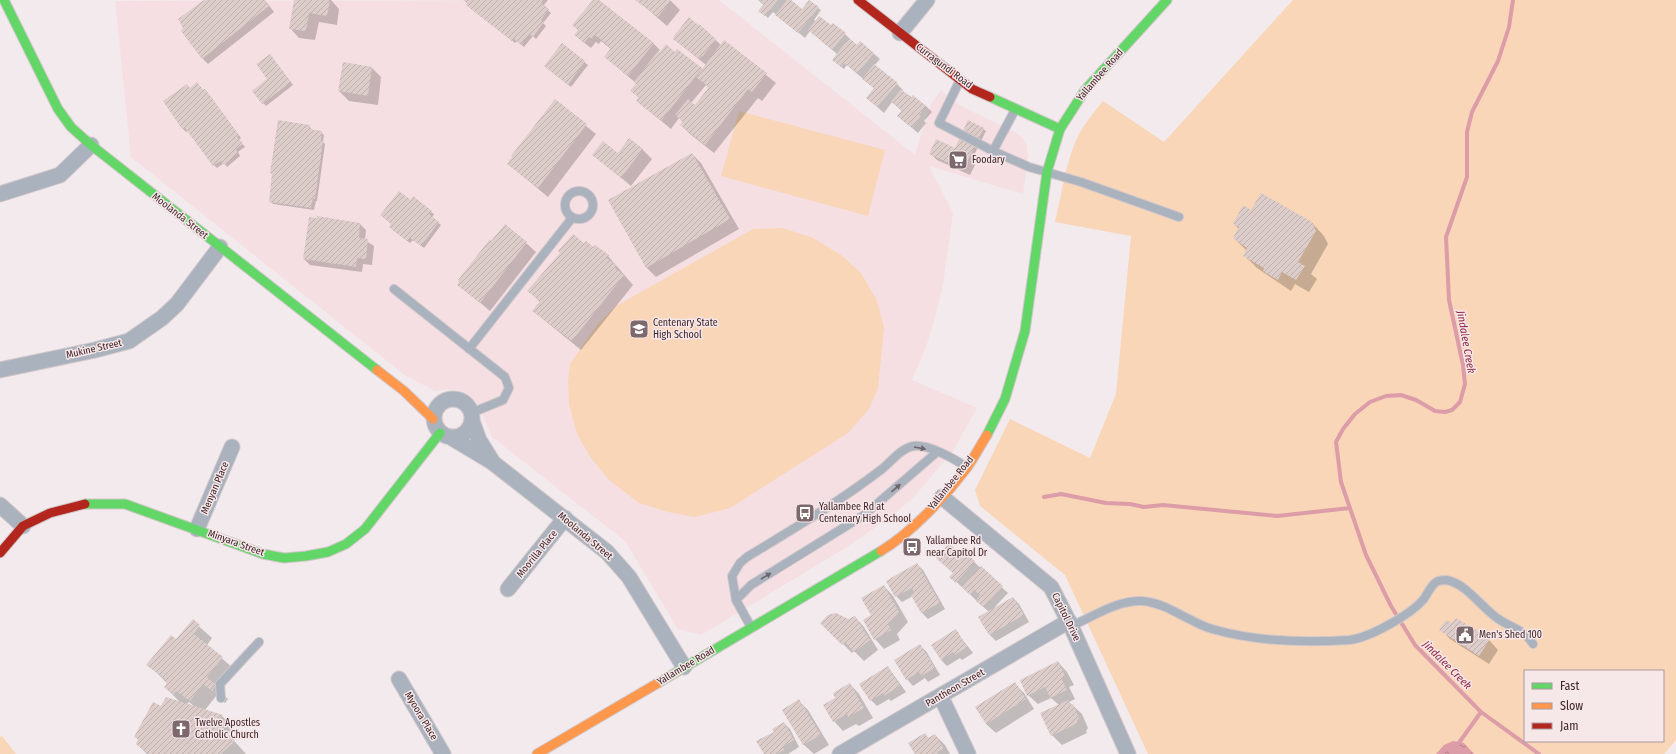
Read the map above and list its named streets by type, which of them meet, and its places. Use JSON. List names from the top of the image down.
{
  "streets": {
    "street": [
      "Curragundi Road",
      "Yallambee Road",
      "Moolanda Street",
      "Mukine Street",
      "Menyan Place",
      "Minyara Street",
      "Moorilla Place",
      "Capitol Drive",
      "Pantheon Street",
      "Myoora Place"
    ]
  },
  "crossings": [
    ["Curragundi Road", "Yallambee Road"],
    ["Yallambee Road", "Moolanda Street"],
    ["Yallambee Road", "Capitol Drive"],
    ["Moolanda Street", "Mukine Street"],
    ["Moolanda Street", "Minyara Street"],
    ["Moolanda Street", "Moorilla Place"],
    ["Menyan Place", "Minyara Street"],
    ["Capitol Drive", "Pantheon Street"]
  ],
  "water": ["Jindalee Creek"],
  "places": {
    "supermarket": ["Foodary"],
    "school or university": ["Centenary State High School"],
    "bus stop": ["Yallambee Rd at Centenary High School", "Yallambee Rd near Capitol Dr"],
    "public building": ["Men's Shed 100"],
    "church": ["Twelve Apostles Catholic Church"]
  },
  "legend": ["Fast", "Slow", "Jam"]
}
